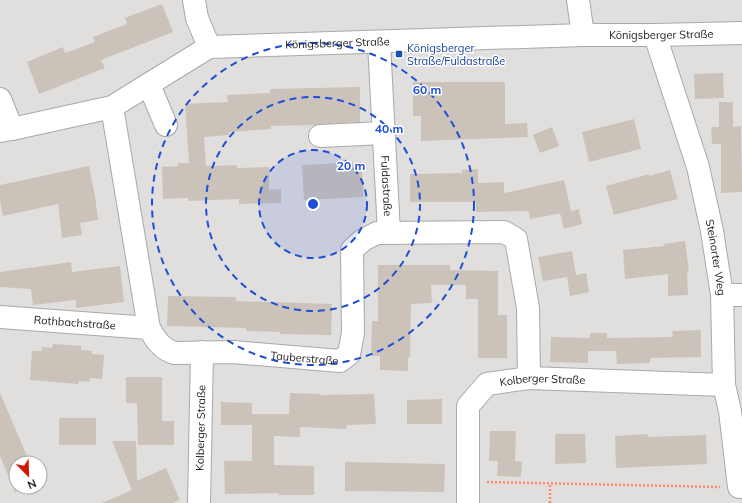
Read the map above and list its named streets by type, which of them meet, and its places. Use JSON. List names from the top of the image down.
{
  "streets": {
    "street": [
      "Königsberger Straße",
      "Fuldastraße",
      "Steinorter Weg",
      "Rothbachstraße",
      "Tauberstraße",
      "Kolberger Straße"
    ]
  },
  "crossings": [
    ["Königsberger Straße", "Fuldastraße"],
    ["Königsberger Straße", "Steinorter Weg"],
    ["Fuldastraße", "Tauberstraße"],
    ["Steinorter Weg", "Kolberger Straße"],
    ["Rothbachstraße", "Tauberstraße"],
    ["Tauberstraße", "Kolberger Straße"]
  ],
  "places": {
    "transit": ["Königsberger Straße/Fuldastraße"]
  },
  "north": "bottom right",
  "rings": ["60 m", "40 m", "20 m"]
}
